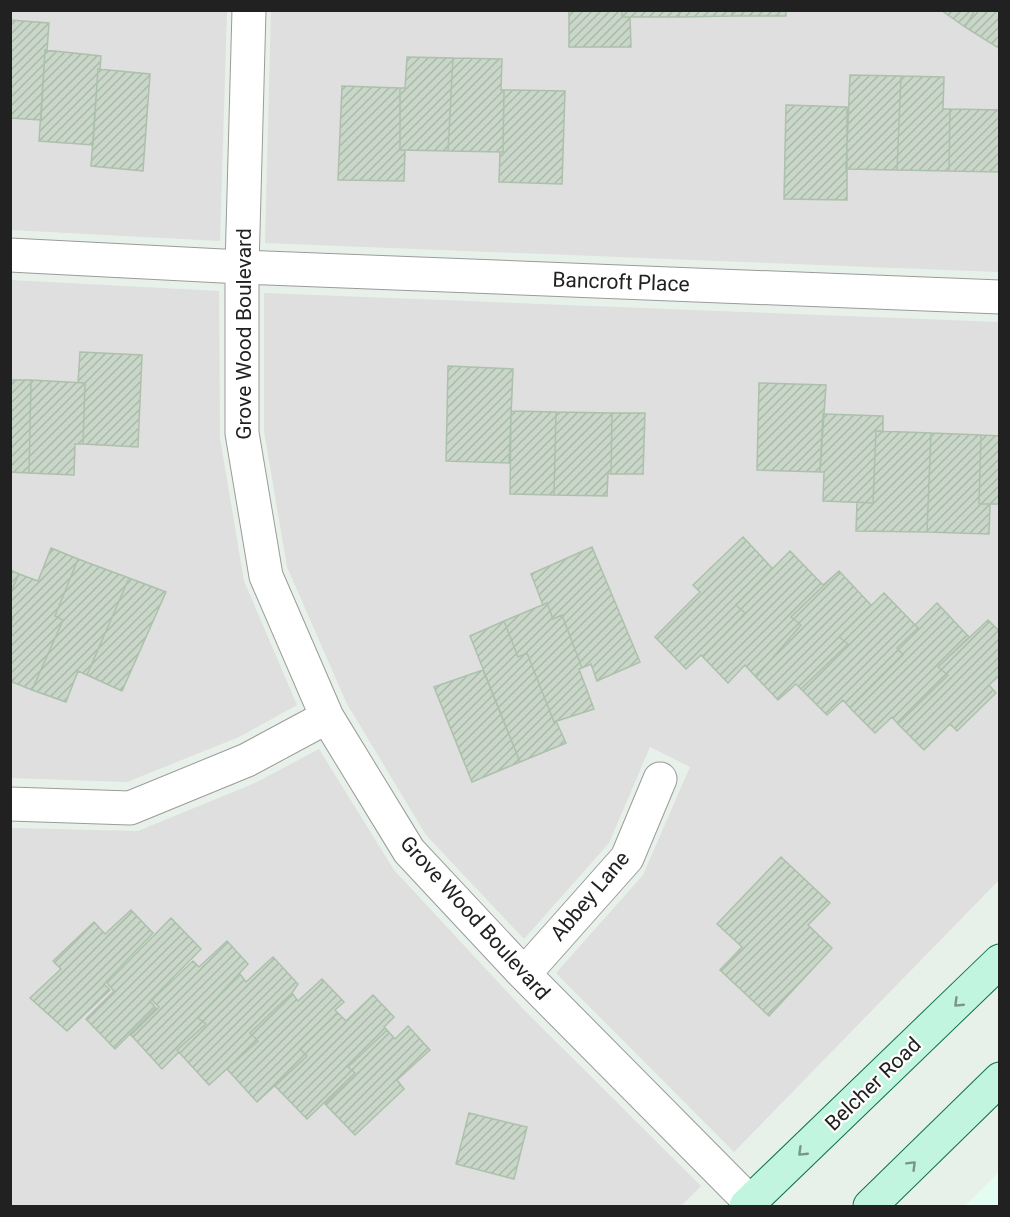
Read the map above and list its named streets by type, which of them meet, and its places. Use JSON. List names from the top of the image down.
{
  "streets": {
    "main road": ["Belcher Road"],
    "street": ["Bancroft Place", "Grove Wood Boulevard", "Abbey Lane"]
  },
  "crossings": [
    ["Bancroft Place", "Grove Wood Boulevard"],
    ["Grove Wood Boulevard", "Abbey Lane"],
    ["Grove Wood Boulevard", "Belcher Road"]
  ]
}
